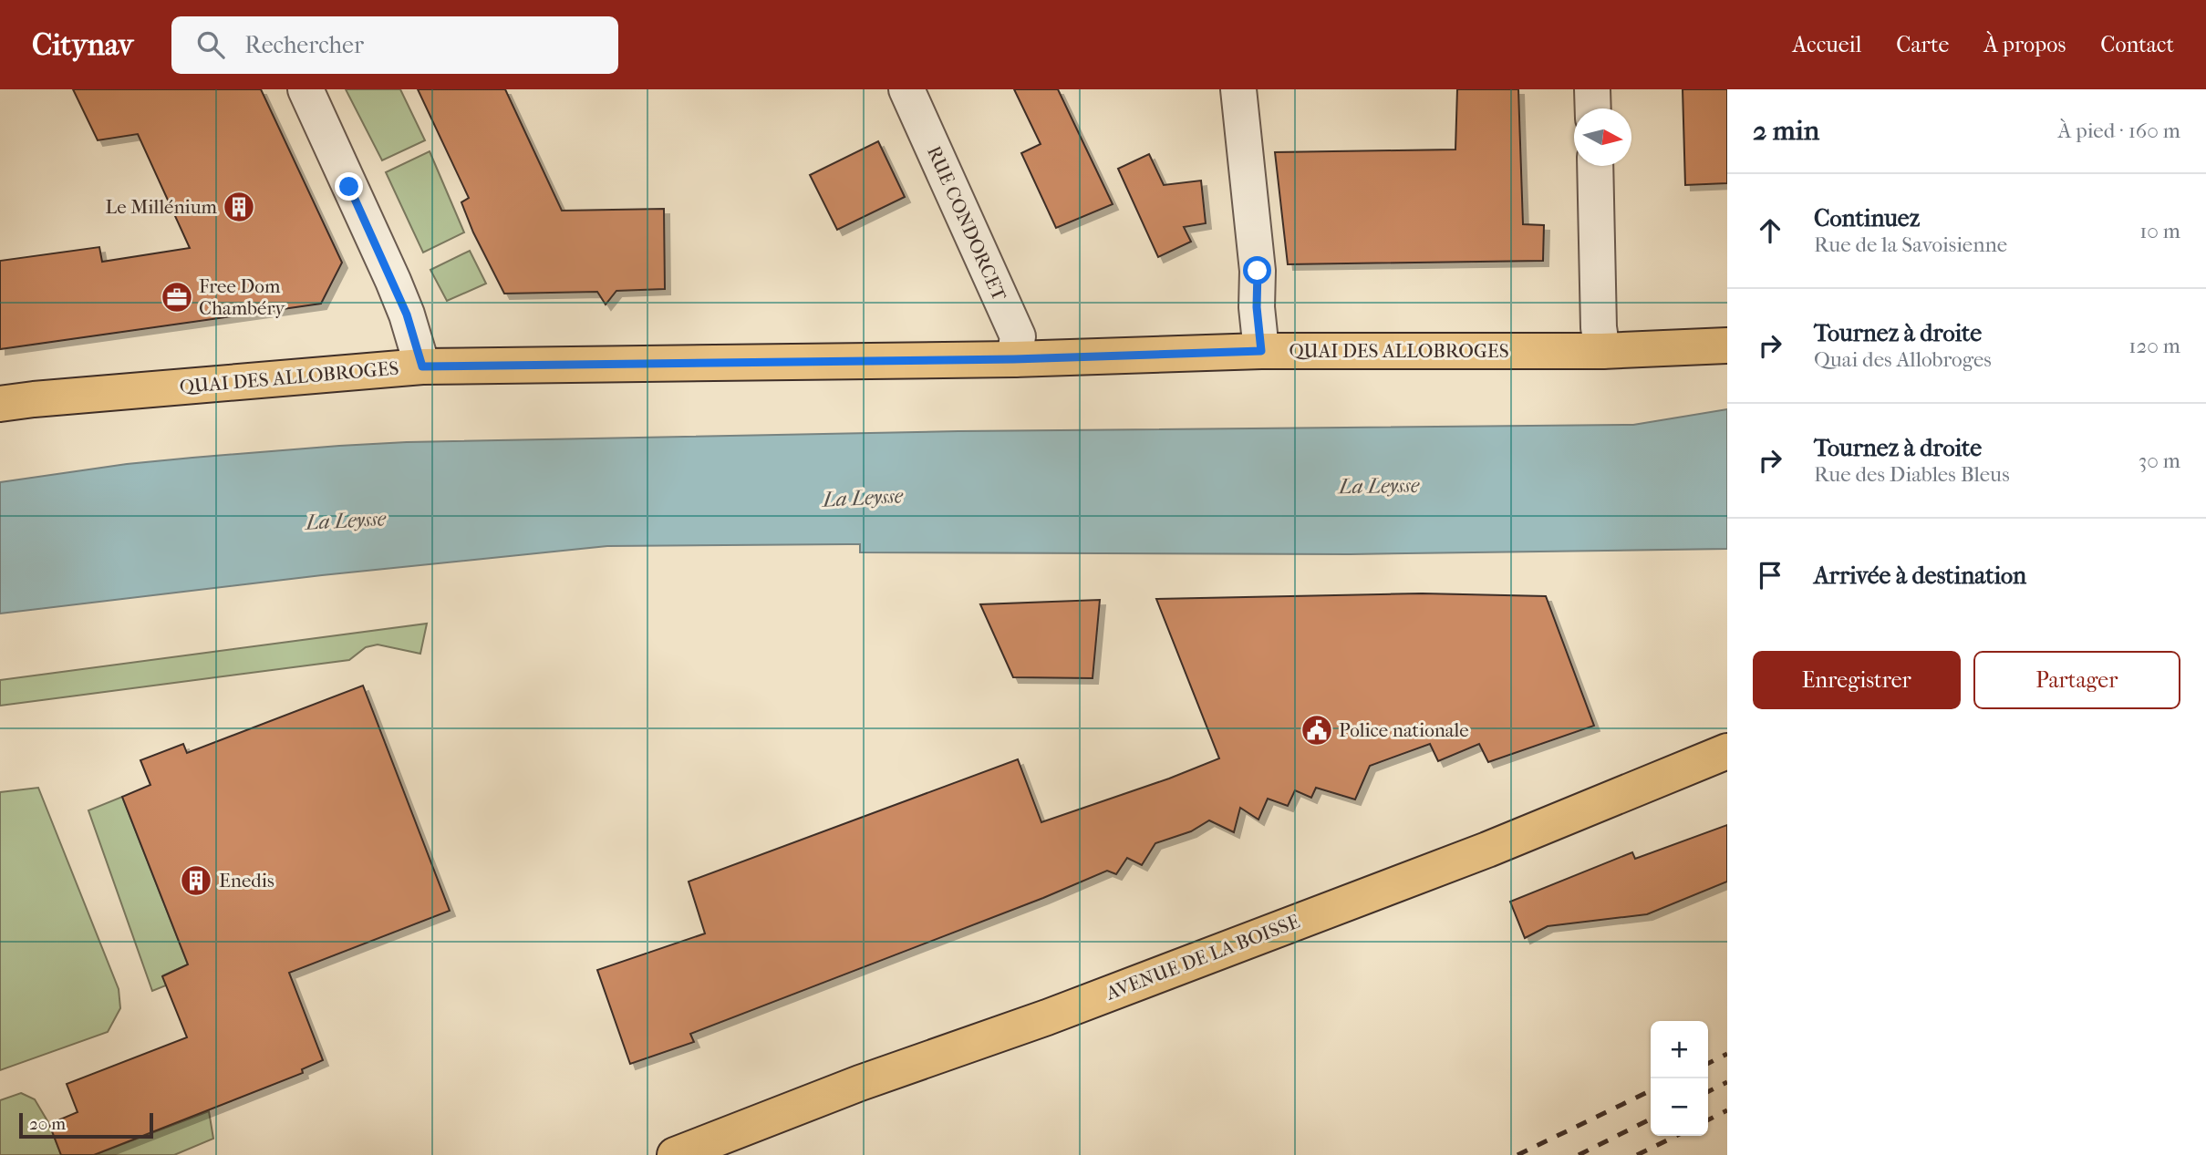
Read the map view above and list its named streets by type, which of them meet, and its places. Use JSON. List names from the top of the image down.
{
  "streets": {
    "main road": ["QUAI DES ALLOBROGES", "AVENUE DE LA BOISSE"],
    "street": ["RUE CONDORCET"]
  },
  "crossings": [
    ["RUE CONDORCET", "QUAI DES ALLOBROGES"]
  ],
  "water": ["La Leysse"],
  "places": {
    "building": ["Le Millénium", "Enedis"],
    "office": ["Free Dom Chambéry"],
    "public building": ["Police nationale"]
  },
  "scale_bar": "20 m",
  "north": "right",
  "page": {
    "header": "Citynav",
    "search": "Rechercher",
    "nav": [
      "Accueil",
      "Carte",
      "À propos",
      "Contact"
    ],
    "heading": ["2 min", "À pied · 160 m"],
    "list": [
      ["Continuez", "Rue de la Savoisienne", "10 m"],
      ["Tournez à droite", "Quai des Allobroges", "120 m"],
      ["Tournez à droite", "Rue des Diables Bleus", "30 m"],
      "Arrivée à destination"
    ],
    "buttons": ["Enregistrer", "Partager"],
    "map_buttons": ["+", "−"],
    "scale": "20 m"
  }
}
